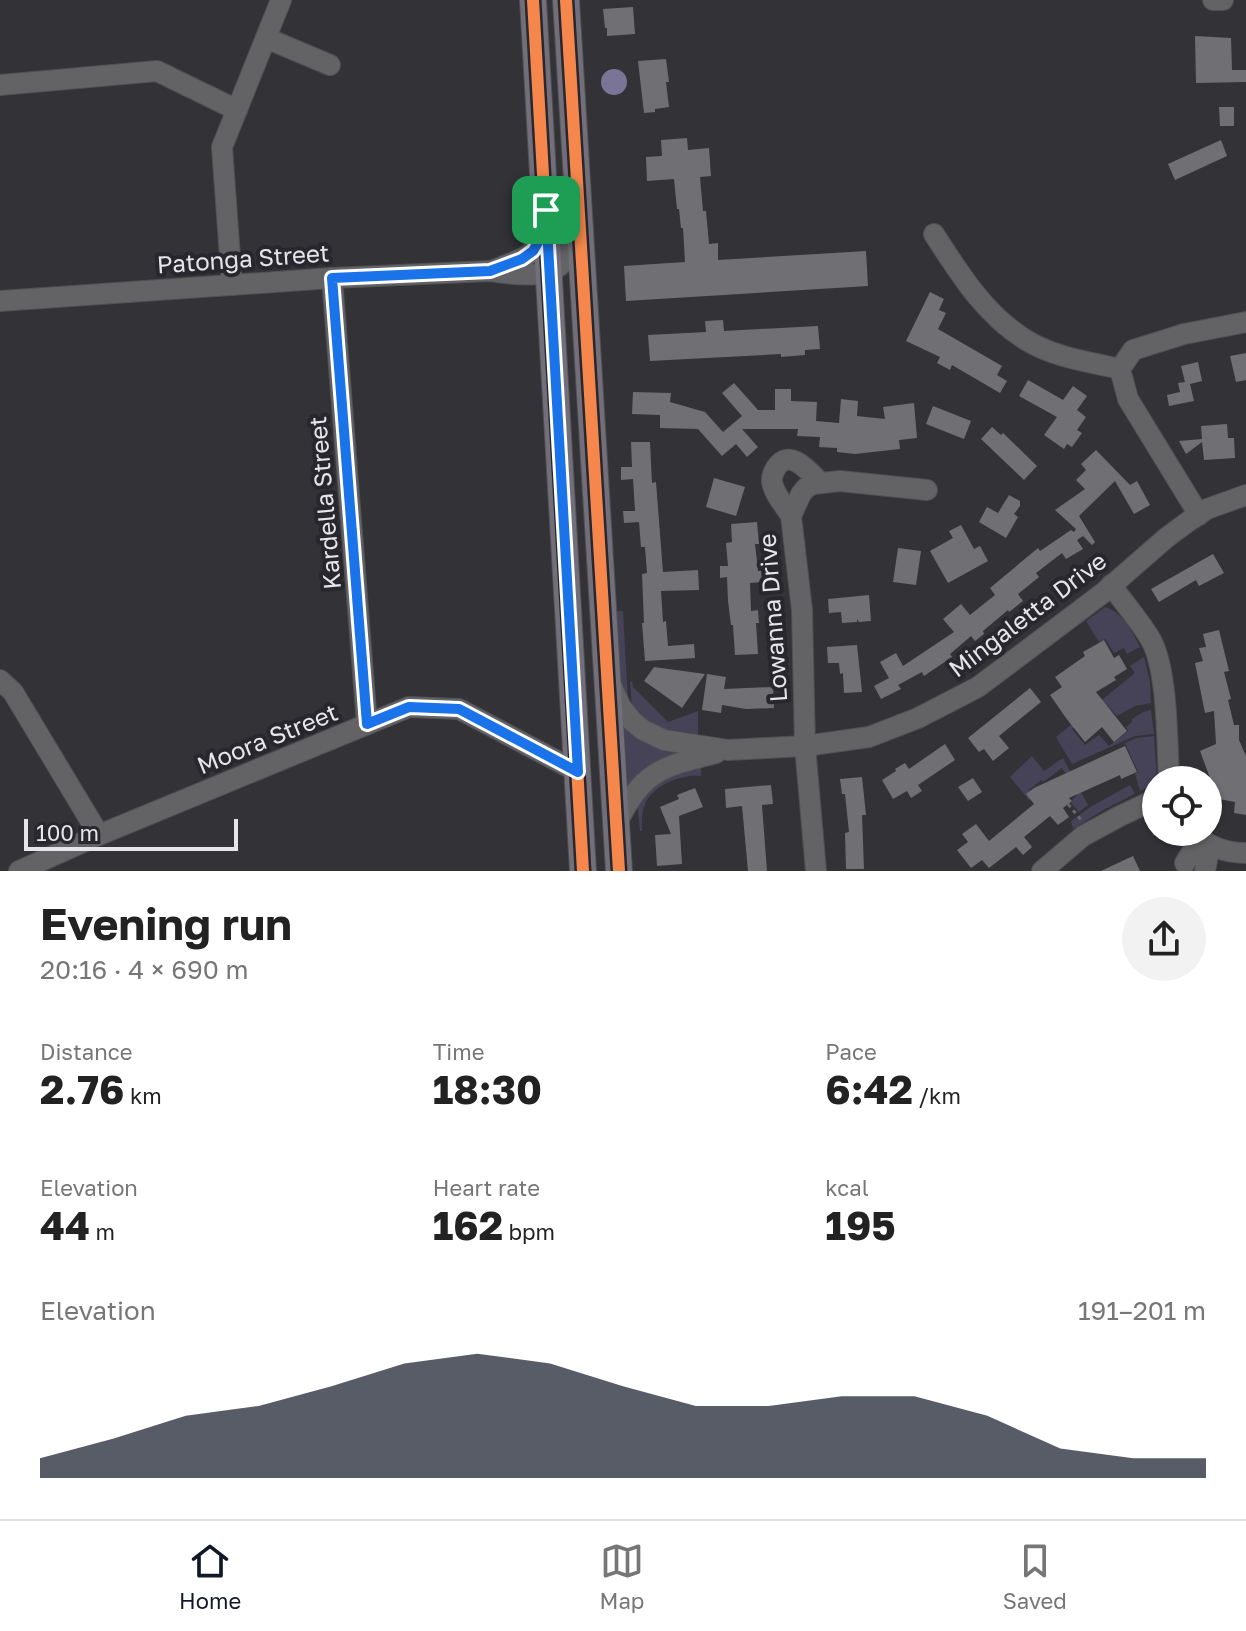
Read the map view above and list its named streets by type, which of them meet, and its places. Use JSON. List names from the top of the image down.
{
  "streets": {
    "street": [
      "Patonga Street",
      "Kardella Street",
      "Mingaletta Drive",
      "Lowanna Drive",
      "Moora Street"
    ]
  },
  "crossings": [
    ["Patonga Street", "Kardella Street"],
    ["Kardella Street", "Moora Street"],
    ["Mingaletta Drive", "Lowanna Drive"]
  ],
  "scale_bar": "100 m",
  "page": {
    "scale": "100 m",
    "heading": ["Evening run", "20:16 · 4 × 690 m"],
    "stats": [
      ["Distance", "2.76 km"],
      ["Time", "18:30"],
      ["Pace", "6:42 /km"],
      ["Elevation", "44 m"],
      ["Heart rate", "162 bpm"],
      ["kcal", "195"]
    ],
    "chart": ["Elevation", "191–201 m"],
    "tabs": ["Home", "Map", "Saved"]
  }
}
